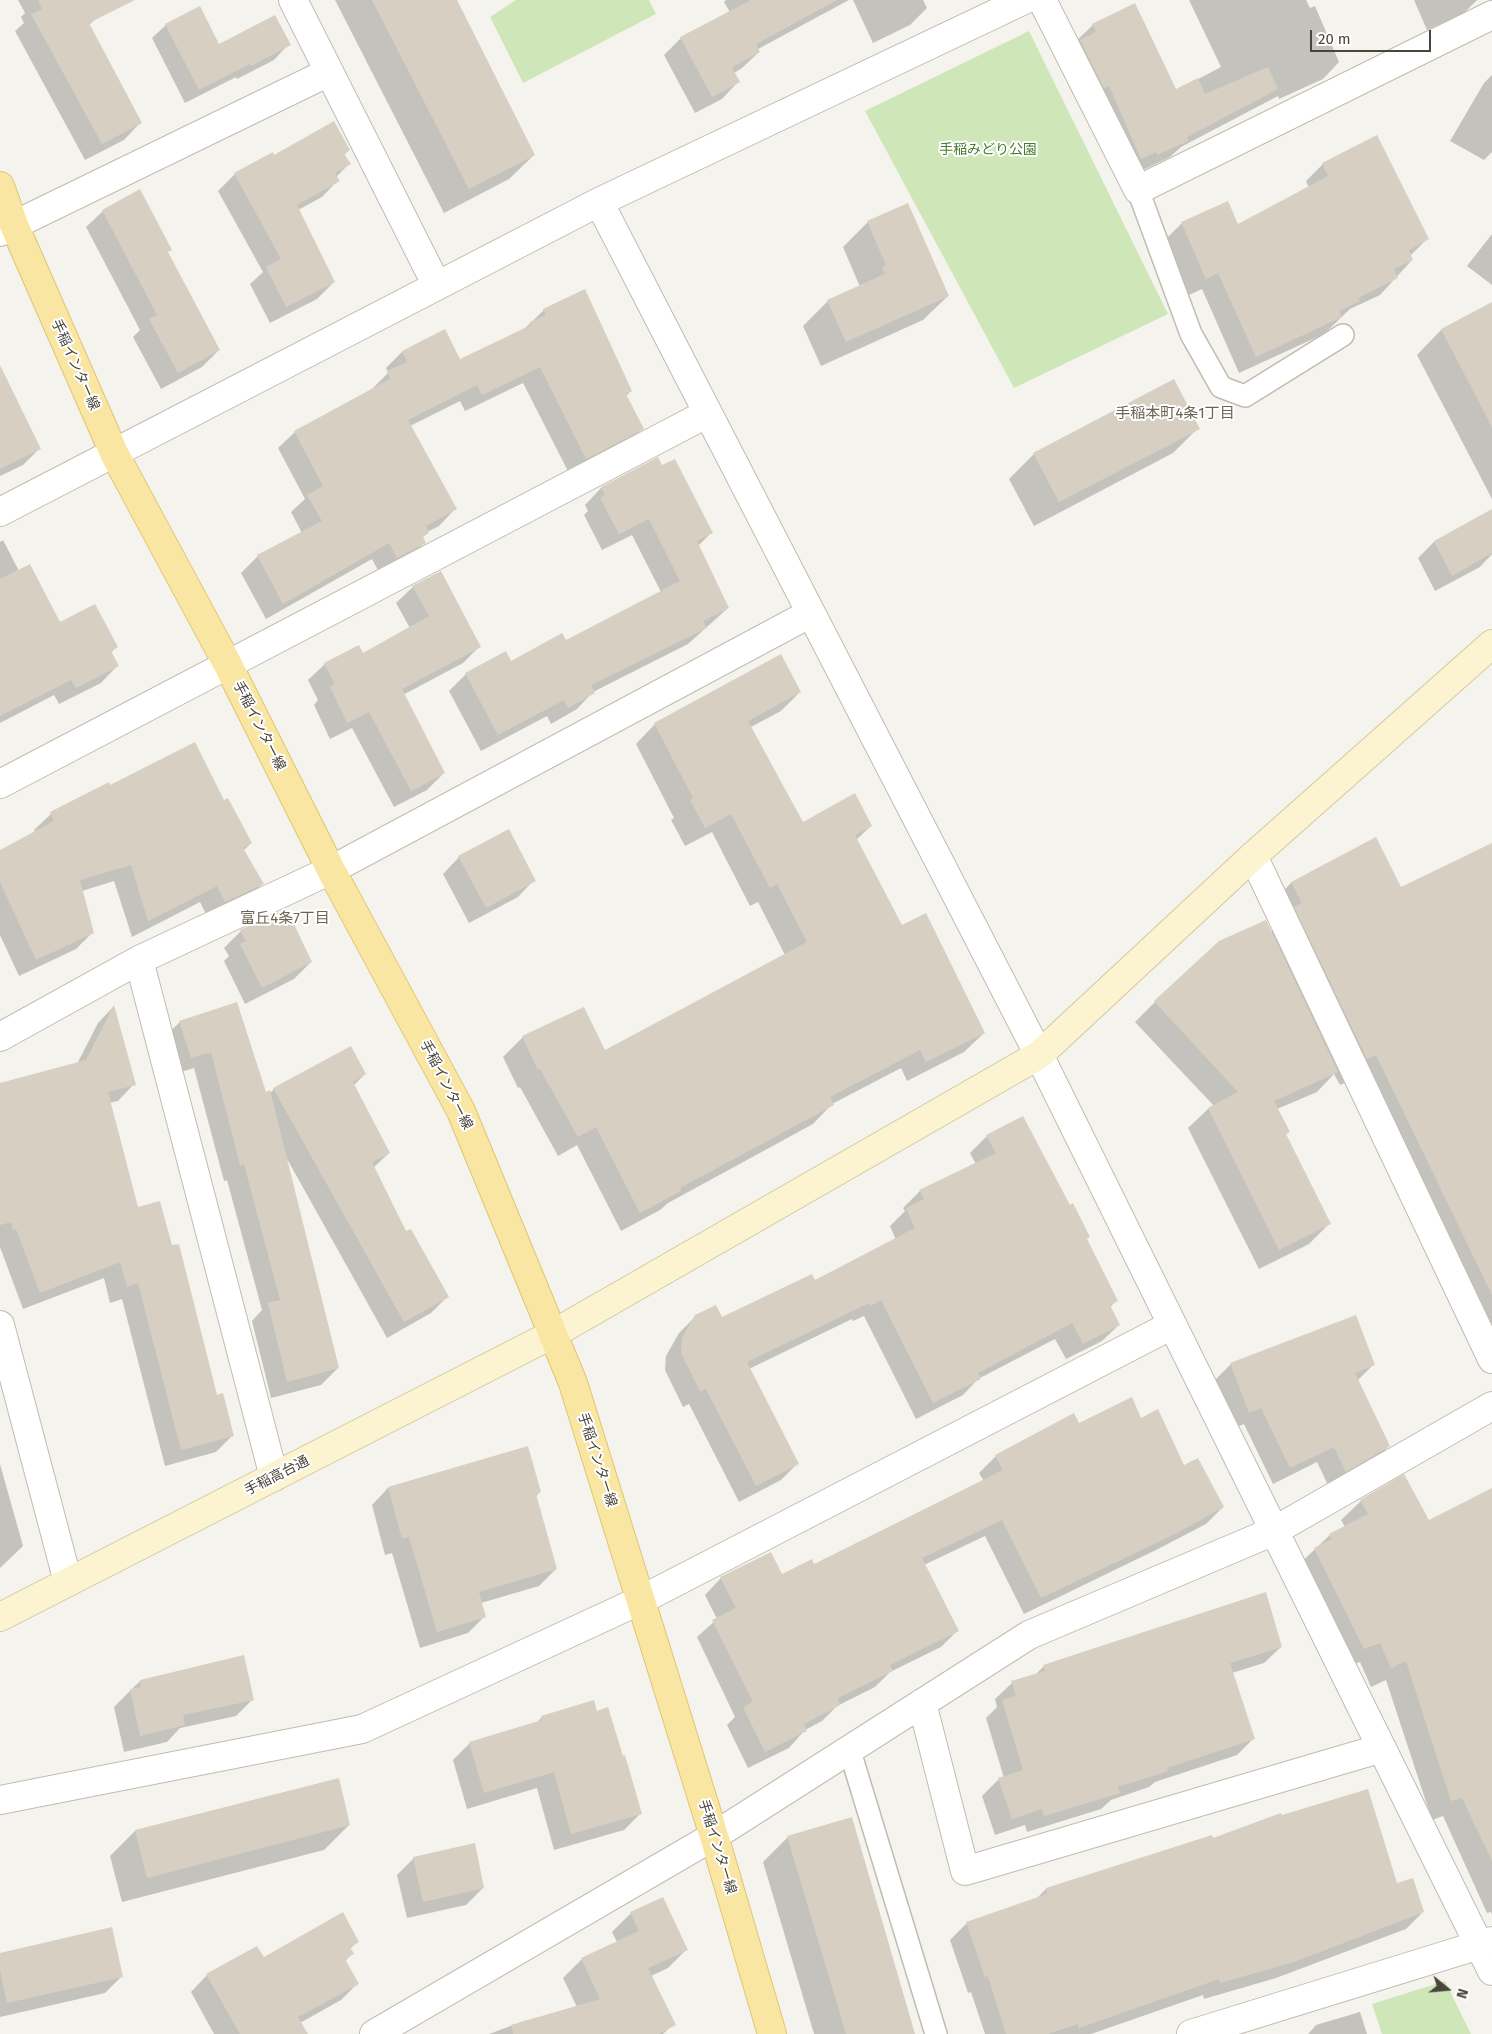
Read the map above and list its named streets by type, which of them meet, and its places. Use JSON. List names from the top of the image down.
{
  "streets": {
    "main road": ["手稲インター線"],
    "street": ["手稲高台通"]
  },
  "crossings": [
    ["手稲インター線", "手稲高台通"]
  ],
  "districts": ["手稲本町4条1丁目", "富丘4条7丁目"],
  "parks": ["手稲みどり公園"],
  "scale_bar": "20 m",
  "north": "right"
}
